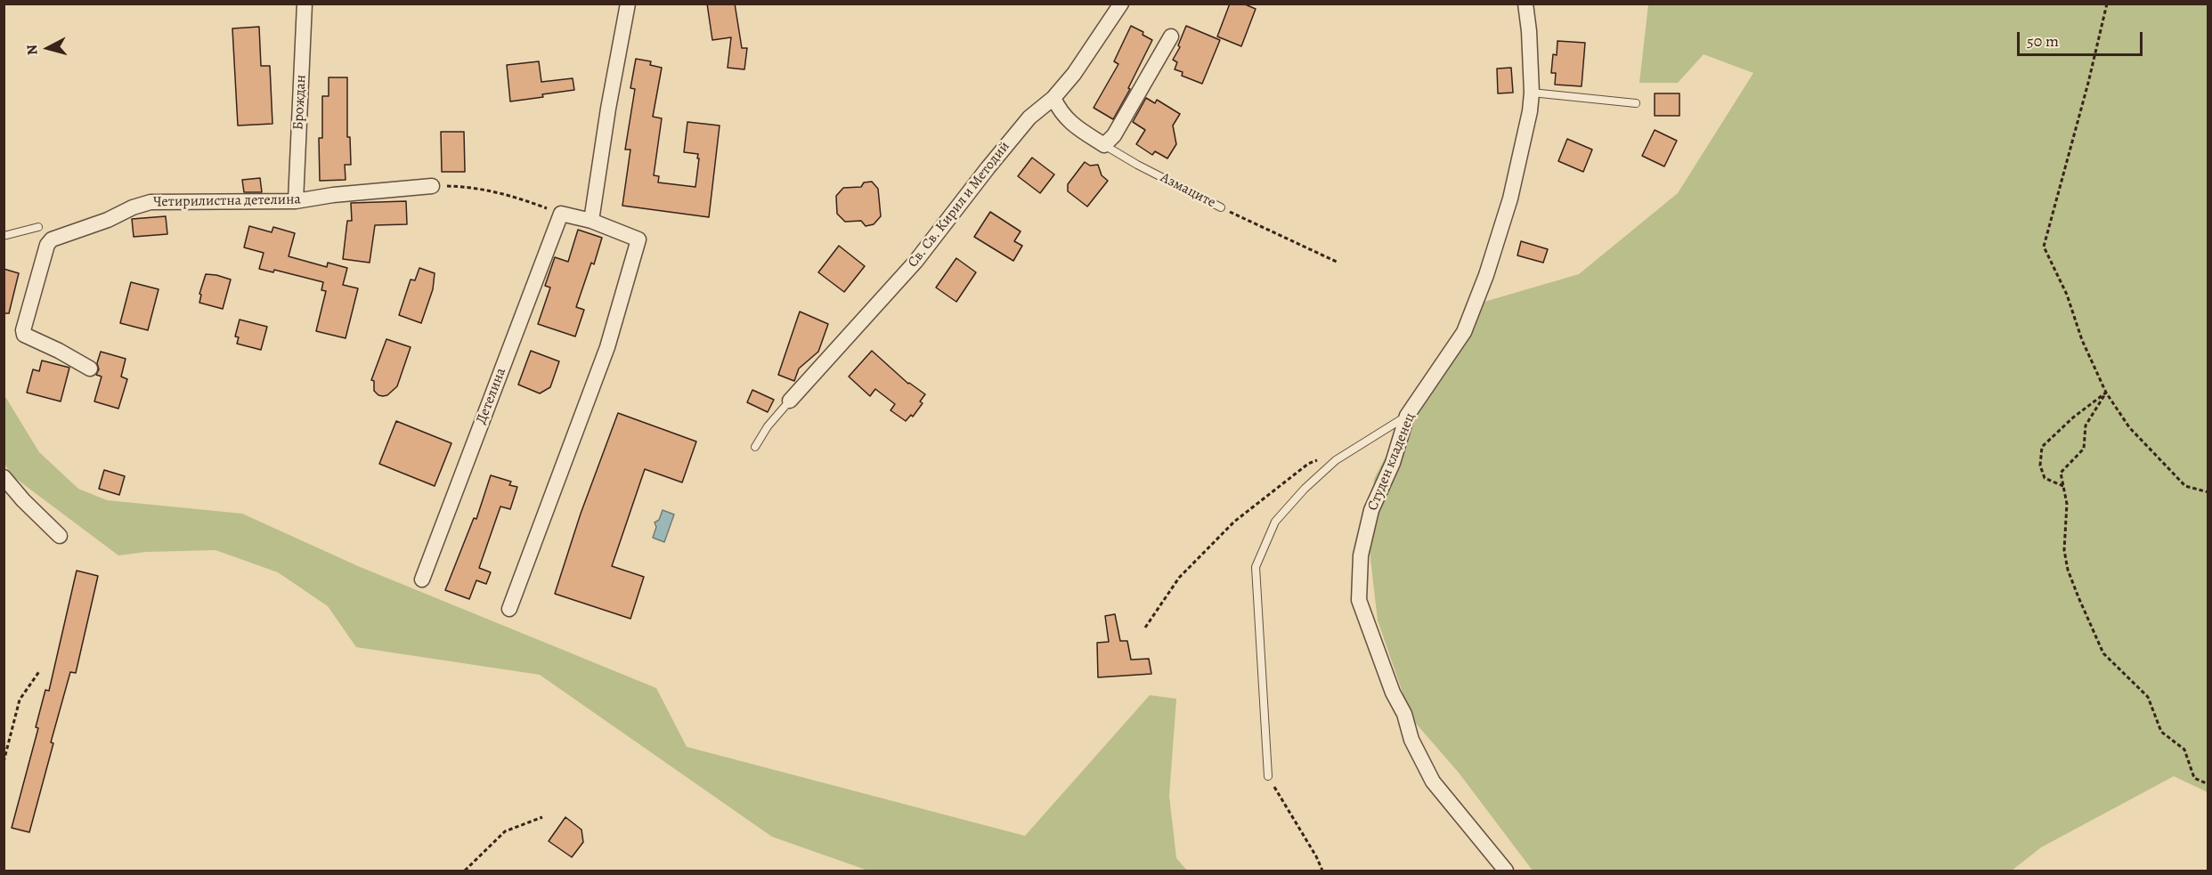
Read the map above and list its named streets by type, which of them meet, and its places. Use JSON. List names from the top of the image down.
{
  "streets": {
    "street": [
      "Брождан",
      "Азмаците",
      "Четирилистна детелина",
      "Св. Св. Кирил и Методий",
      "Детелина",
      "Студен кладенец"
    ]
  },
  "crossings": [
    ["Брождан", "Четирилистна детелина"],
    ["Азмаците", "Св. Св. Кирил и Методий"]
  ],
  "scale_bar": "50 m",
  "north": "left"
}
